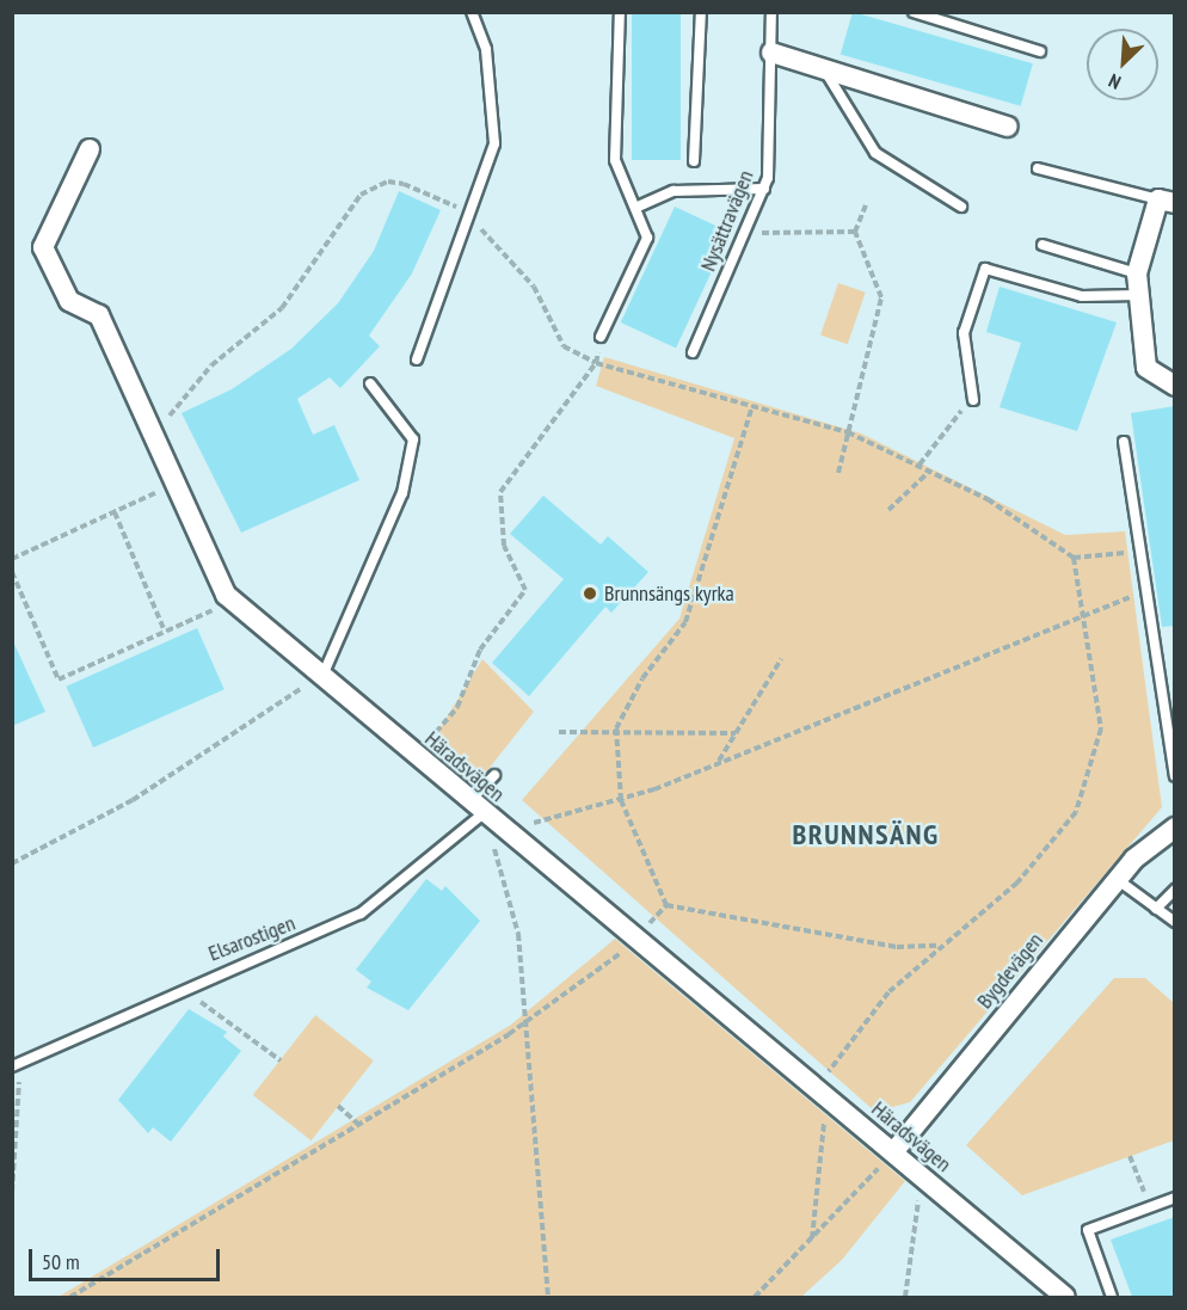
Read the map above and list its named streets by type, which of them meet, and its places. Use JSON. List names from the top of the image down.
{
  "streets": {
    "street": ["Häradsvägen", "Bygdevägen"],
    "lane": ["Nysättravägen", "Elsarostigen"]
  },
  "crossings": [
    ["Häradsvägen", "Elsarostigen"],
    ["Häradsvägen", "Bygdevägen"]
  ],
  "districts": ["BRUNNSÄNG"],
  "places": ["Brunnsängs kyrka"],
  "scale_bar": "50 m",
  "north": "bottom left"
}
